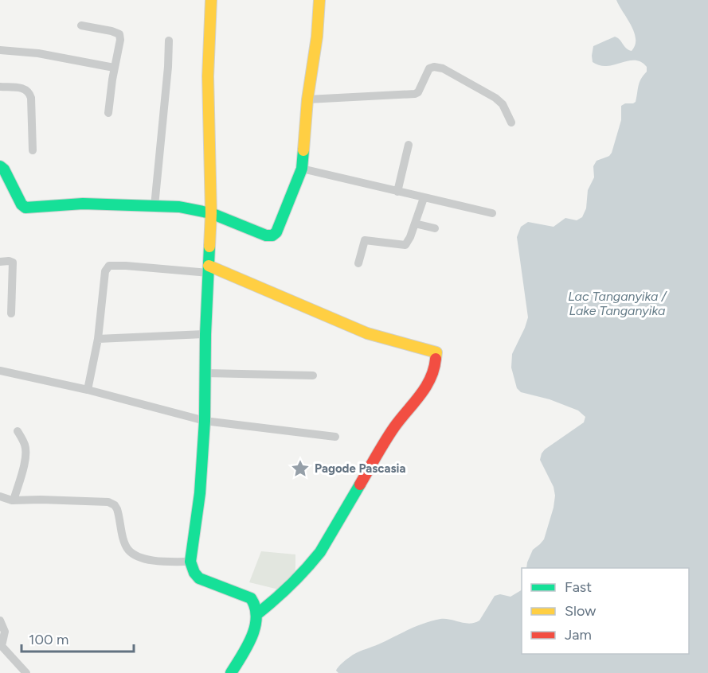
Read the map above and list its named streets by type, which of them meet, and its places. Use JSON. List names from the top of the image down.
{
  "water": ["Lac Tanganyika / Lake Tanganyika"],
  "places": {
    "place": ["Pagode Pascasia"]
  },
  "legend": ["Fast", "Slow", "Jam"],
  "scale_bar": "100 m"
}
